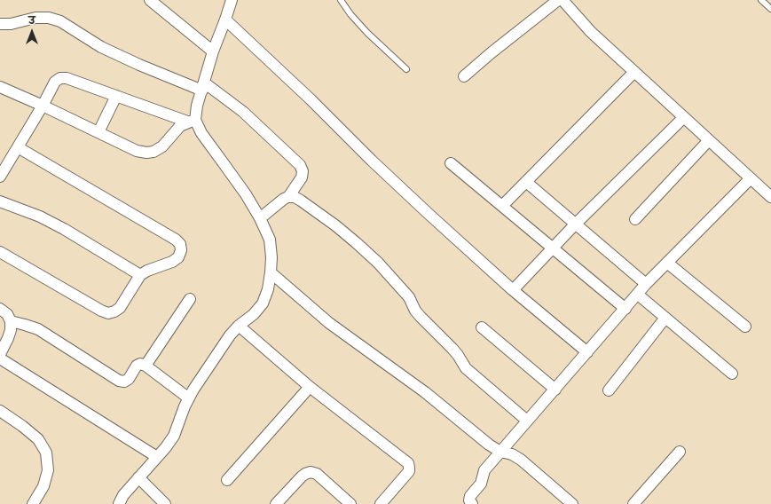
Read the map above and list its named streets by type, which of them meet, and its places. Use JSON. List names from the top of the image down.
{
  "north": "top"
}
